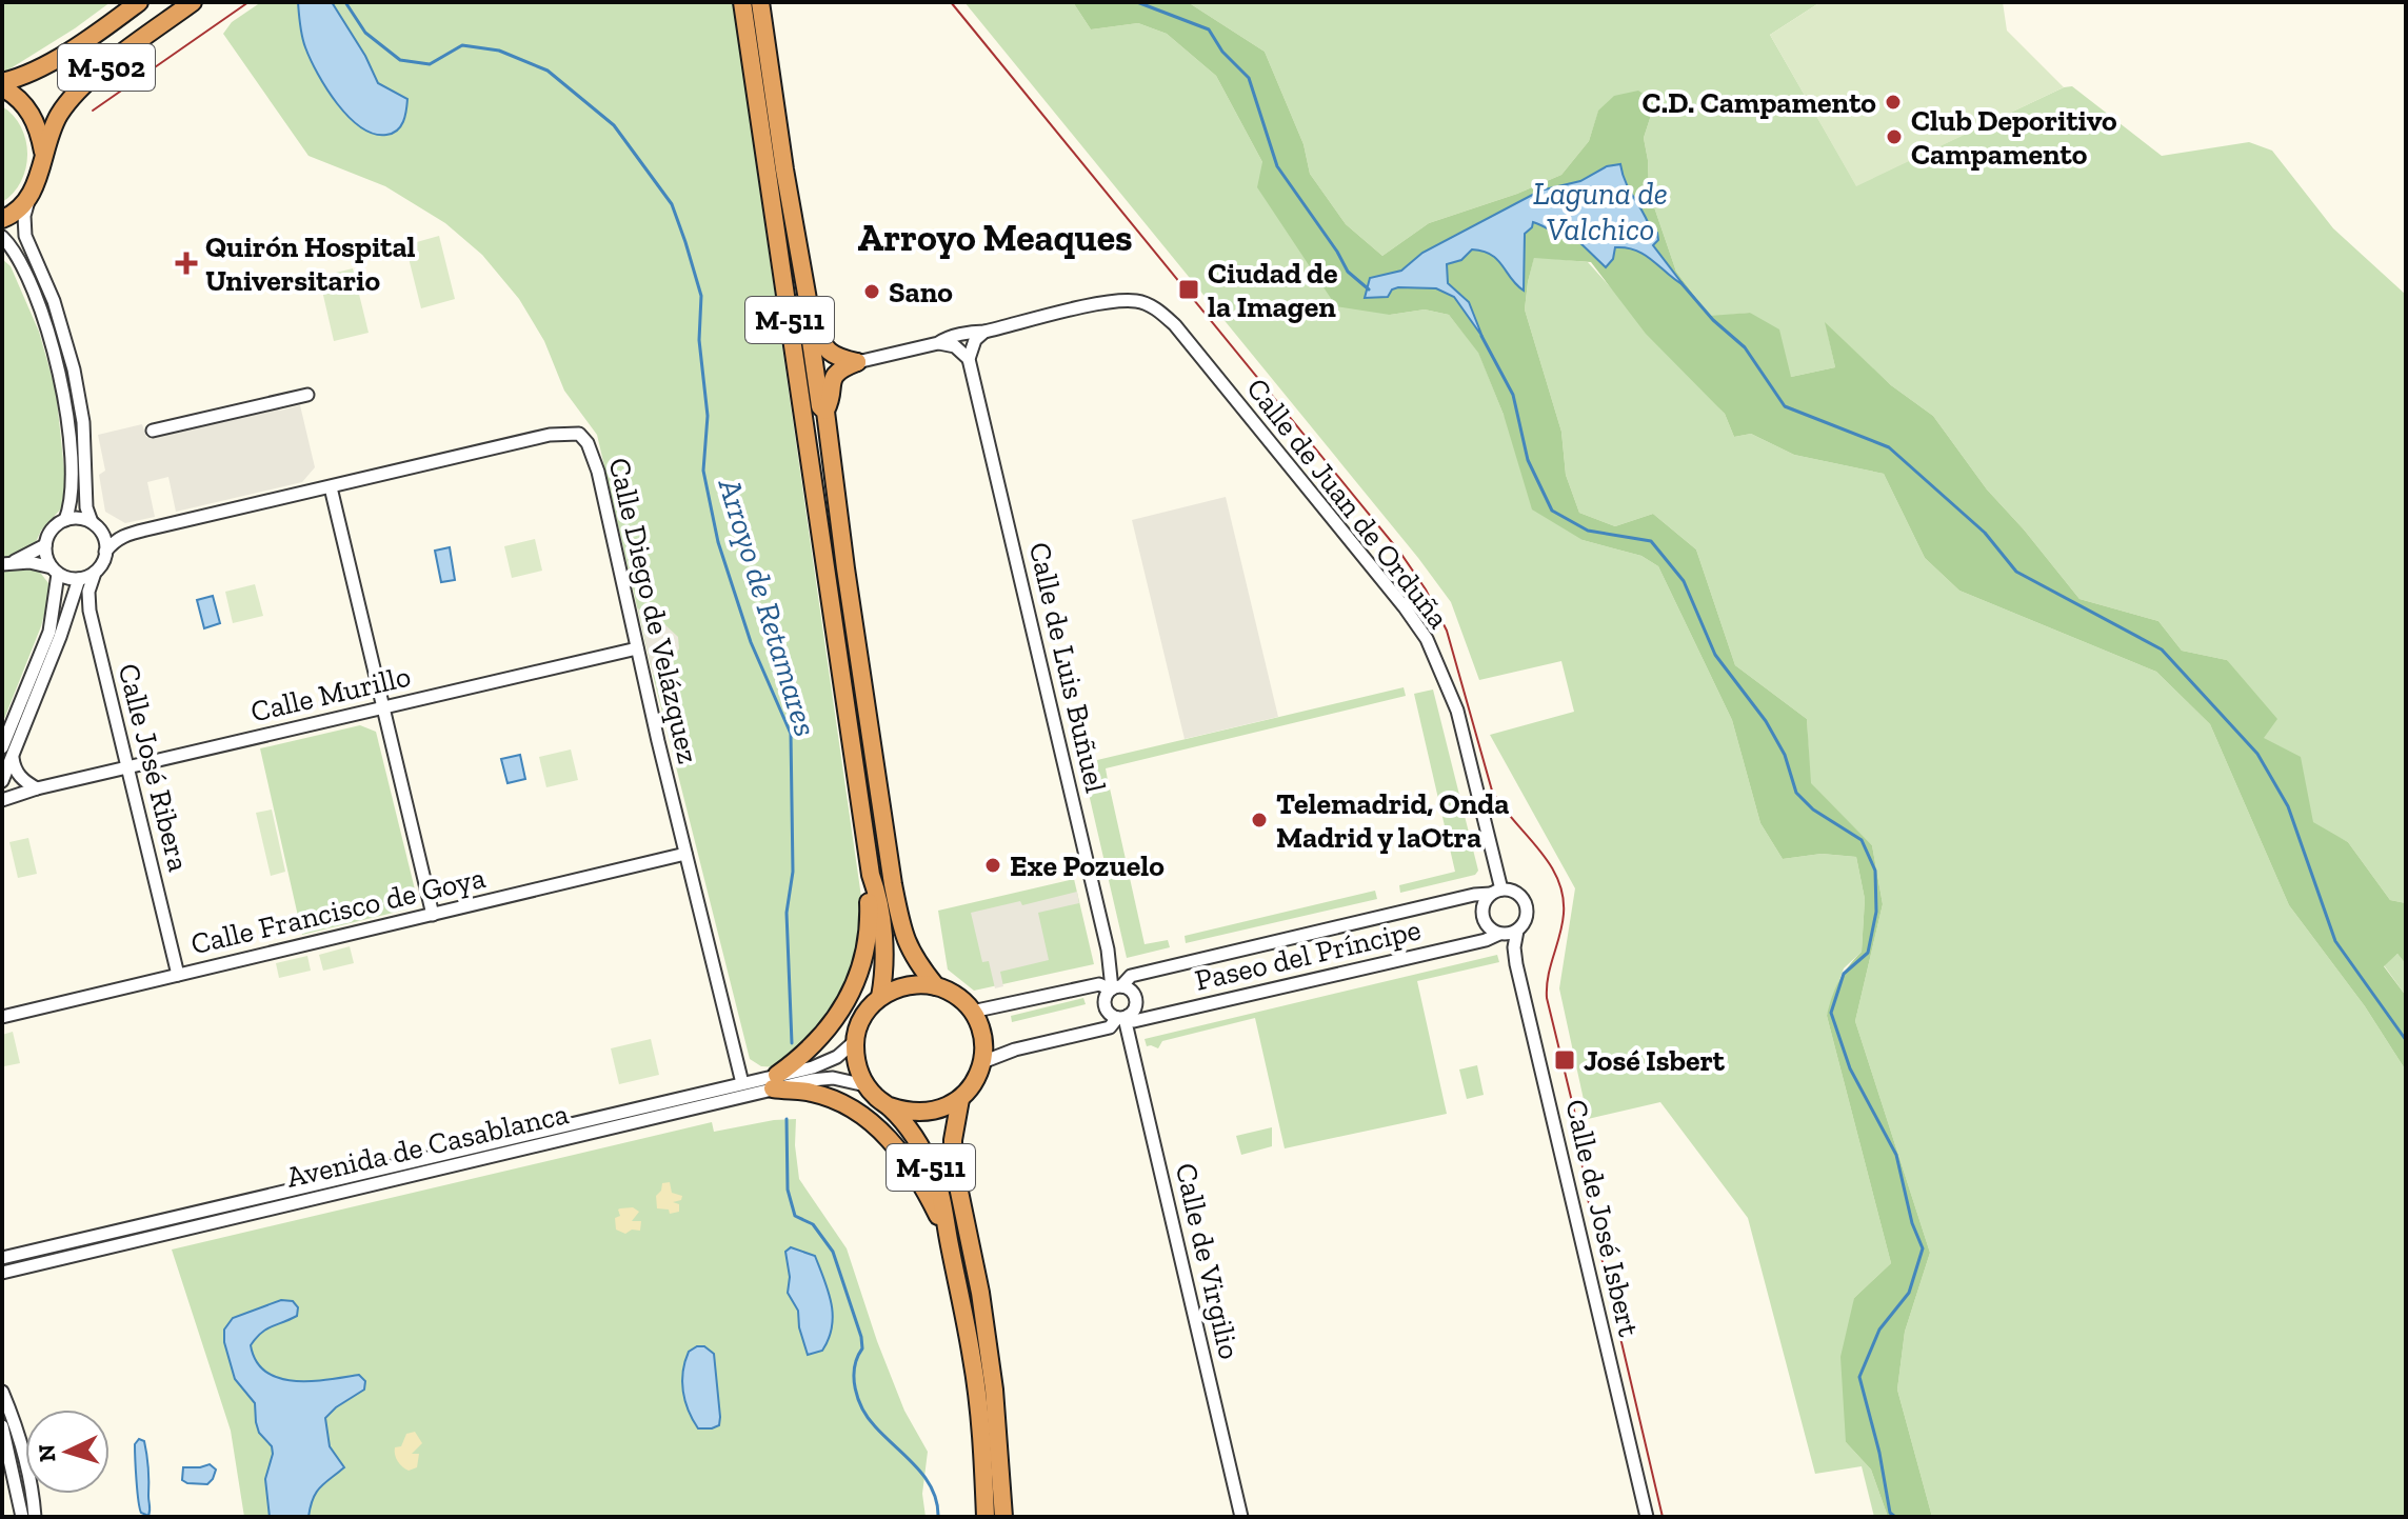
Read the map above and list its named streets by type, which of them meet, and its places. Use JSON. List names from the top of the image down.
{
  "streets": {
    "highway": ["M-502", "M-511"],
    "street": [
      "Calle de Juan de Orduña",
      "Calle Diego de Velázquez",
      "Calle de Luis Buñuel",
      "Calle Murillo",
      "Calle José Ribera",
      "Calle Francisco de Goya",
      "Paseo del Príncipe",
      "Avenida de Casablanca",
      "Calle de José Isbert",
      "Calle de Virgilio"
    ]
  },
  "crossings": [
    ["M-511", "Paseo del Príncipe"],
    ["M-511", "Avenida de Casablanca"],
    ["Calle de Juan de Orduña", "Paseo del Príncipe"],
    ["Calle de Juan de Orduña", "Calle de José Isbert"],
    ["Calle Diego de Velázquez", "Calle Murillo"],
    ["Calle Diego de Velázquez", "Calle José Ribera"],
    ["Calle Diego de Velázquez", "Calle Francisco de Goya"],
    ["Calle Diego de Velázquez", "Avenida de Casablanca"],
    ["Calle de Luis Buñuel", "Paseo del Príncipe"],
    ["Calle de Luis Buñuel", "Calle de Virgilio"],
    ["Calle Murillo", "Calle José Ribera"],
    ["Calle José Ribera", "Calle Francisco de Goya"],
    ["Paseo del Príncipe", "Avenida de Casablanca"],
    ["Paseo del Príncipe", "Calle de José Isbert"],
    ["Paseo del Príncipe", "Calle de Virgilio"]
  ],
  "districts": ["Arroyo Meaques"],
  "water": ["Laguna de Valchico", "Arroyo de Retamares"],
  "places": {
    "other": [
      "C.D. Campamento",
      "Club Deporitivo Campamento",
      "Sano",
      "Telemadrid, Onda Madrid y laOtra",
      "Exe Pozuelo"
    ],
    "health": ["Quirón Hospital Universitario"],
    "transit": ["Ciudad de la Imagen", "José Isbert"]
  },
  "north": "left"
}
